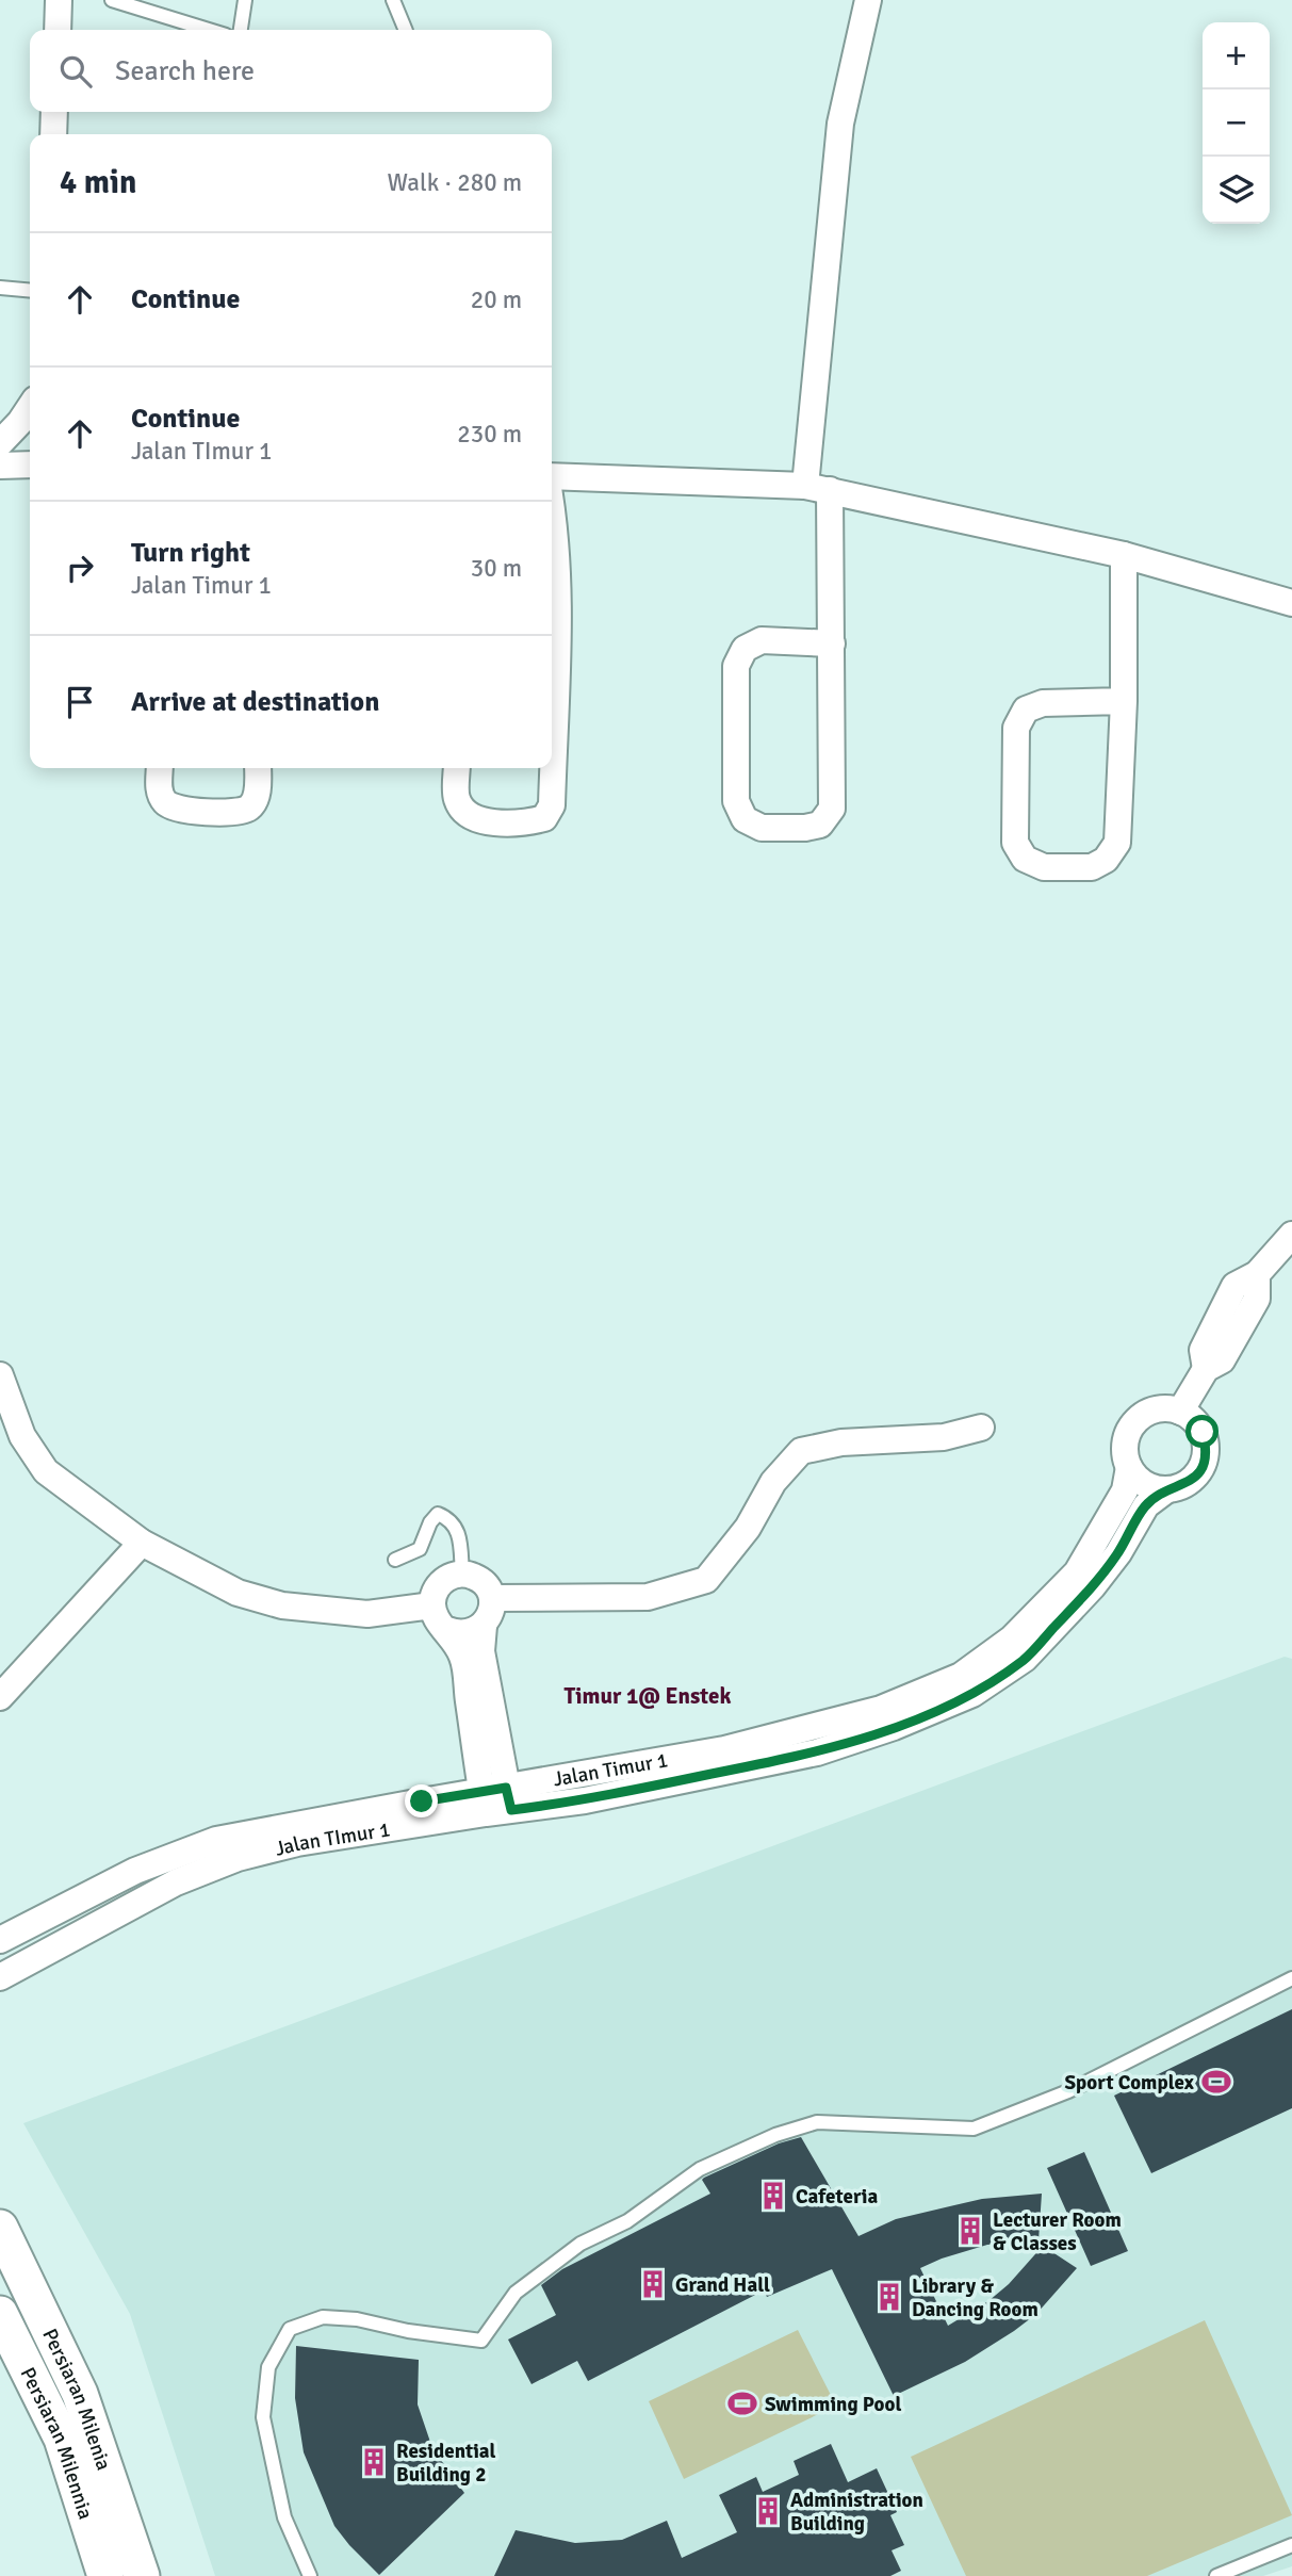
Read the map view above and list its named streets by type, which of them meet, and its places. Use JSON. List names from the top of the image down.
{
  "streets": {
    "main road": ["Persiaran Milenia", "Persiaran Milennia"],
    "street": ["Jalan Timur 1", "Jalan TImur 1"]
  },
  "crossings": [
    ["Jalan Timur 1", "Jalan TImur 1"]
  ],
  "districts": ["Timur 1@ Enstek"],
  "places": {
    "sports": ["Sport Complex", "Swimming Pool"],
    "building": [
      "Cafeteria",
      "Lecturer Room & Classes",
      "Grand Hall",
      "Library & Dancing Room",
      "Residential Building 2",
      "Administration Building"
    ]
  },
  "page": {
    "map_buttons": ["+", "−"],
    "search": "Search here",
    "heading": ["4 min", "Walk · 280 m"],
    "list": [
      ["Continue", "20 m"],
      ["Continue", "Jalan TImur 1", "230 m"],
      ["Turn right", "Jalan Timur 1", "30 m"],
      "Arrive at destination"
    ]
  }
}
